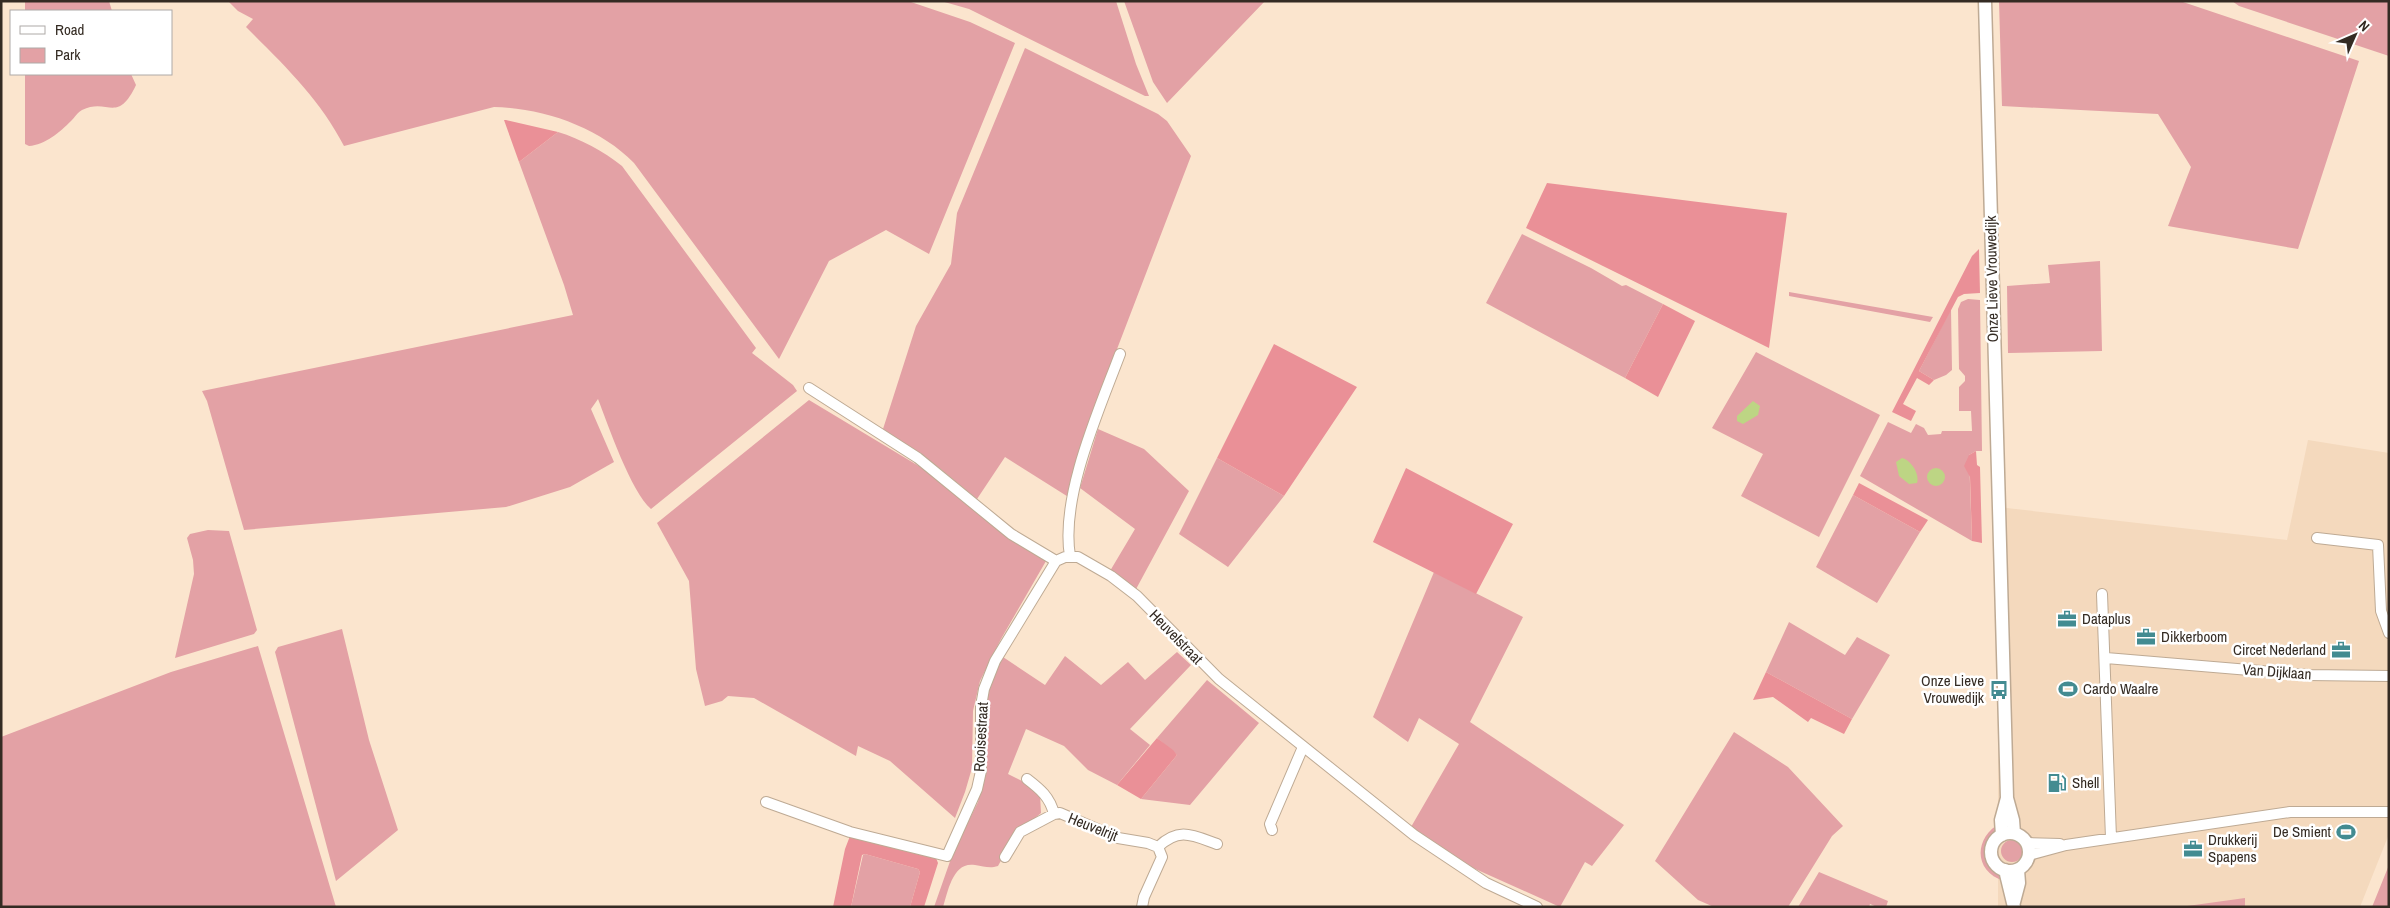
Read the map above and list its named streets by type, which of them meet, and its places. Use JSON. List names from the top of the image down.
{
  "streets": {
    "main road": ["Onze Lieve Vrouwedijk"],
    "street": [
      "Heuvelstraat",
      "Van Dijklaan",
      "Rooisestraat",
      "Heuvelrijt"
    ]
  },
  "places": {
    "office": [
      "Dataplus",
      "Dikkerboom",
      "Circet Nederland",
      "Drukkerij Spapens"
    ],
    "sports": ["Cardo Waalre", "De Smient"],
    "bus stop": ["Onze Lieve Vrouwedijk"],
    "fuel station": ["Shell"]
  },
  "legend": ["Road", "Park"],
  "north": "top right"
}
